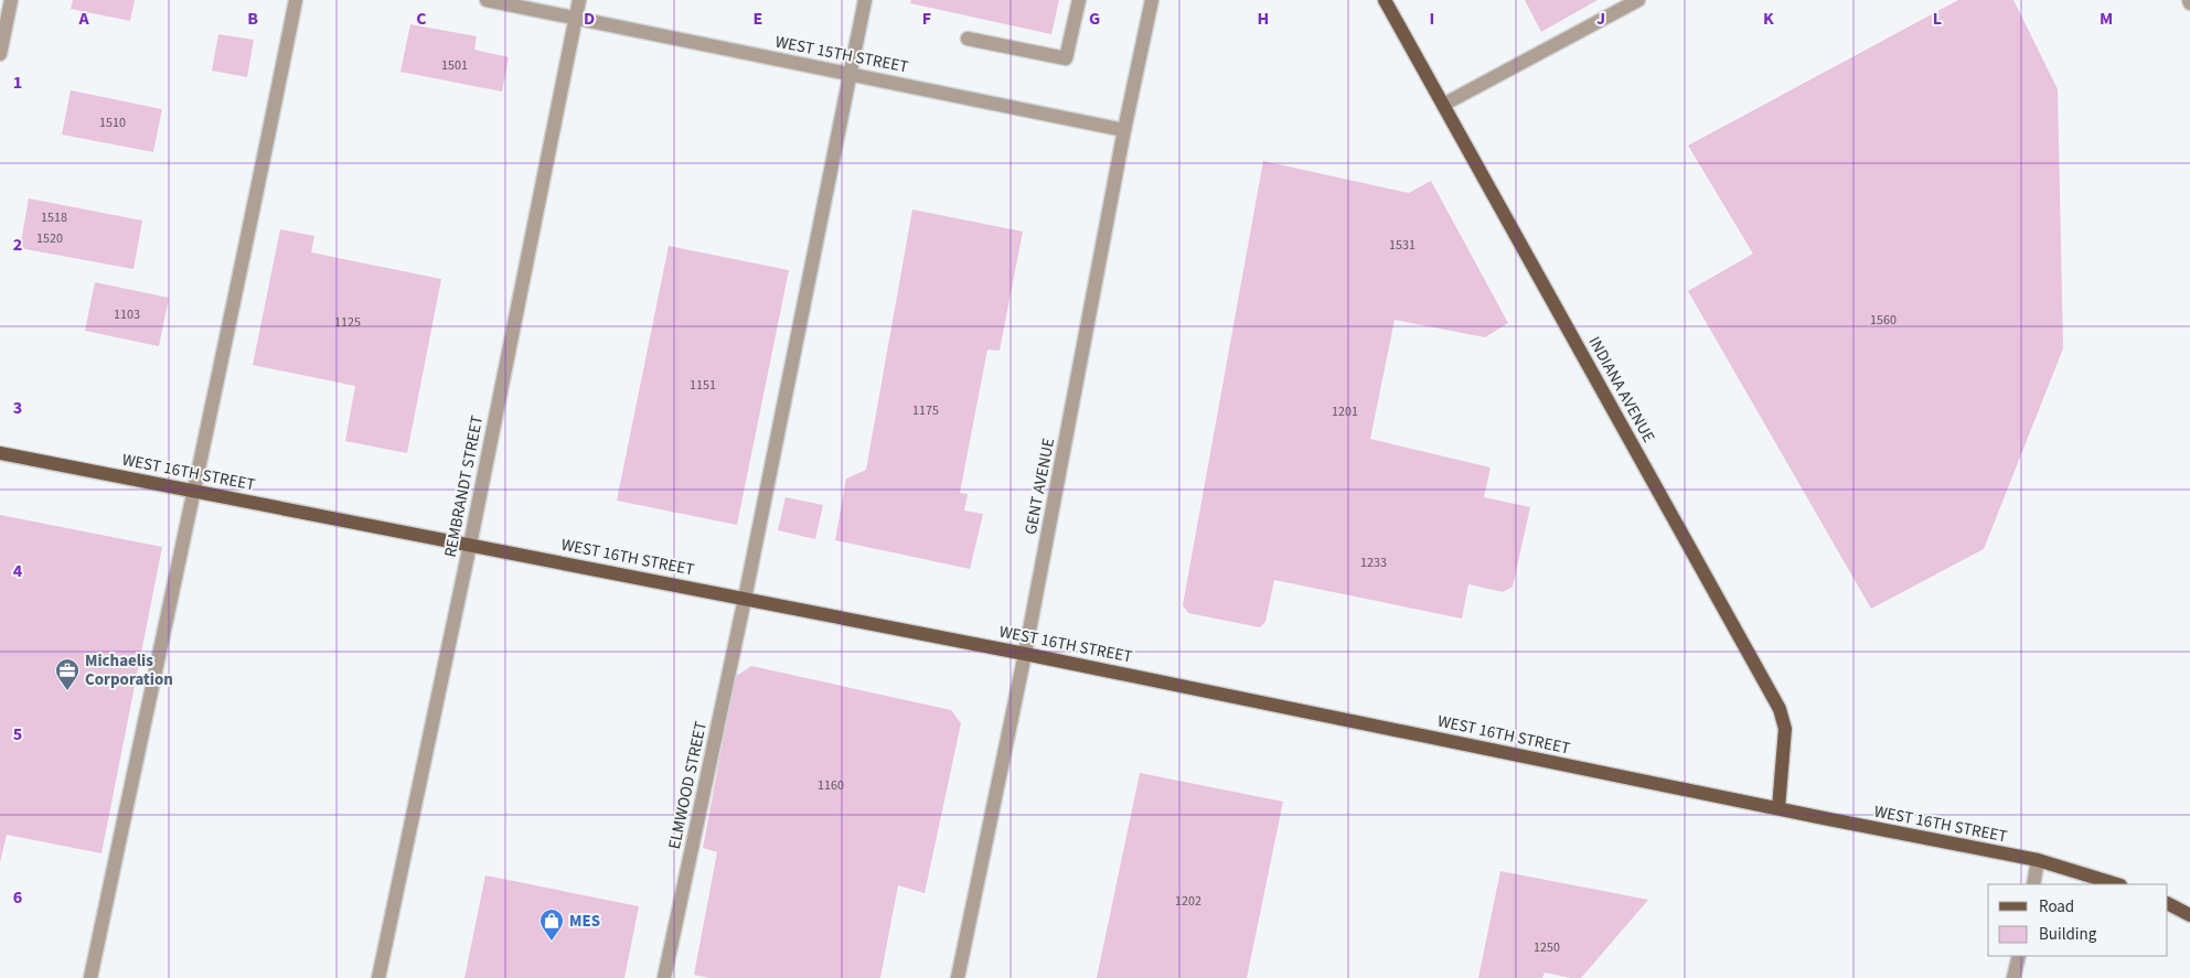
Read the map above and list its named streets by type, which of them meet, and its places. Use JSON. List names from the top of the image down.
{
  "streets": {
    "main road": ["INDIANA AVENUE", "WEST 16TH STREET"],
    "street": [
      "WEST 15TH STREET",
      "REMBRANDT STREET",
      "GENT AVENUE",
      "ELMWOOD STREET"
    ]
  },
  "crossings": [
    ["WEST 15TH STREET", "REMBRANDT STREET"],
    ["WEST 15TH STREET", "GENT AVENUE"],
    ["WEST 15TH STREET", "ELMWOOD STREET"],
    ["INDIANA AVENUE", "WEST 16TH STREET"],
    ["WEST 16TH STREET", "REMBRANDT STREET"],
    ["WEST 16TH STREET", "GENT AVENUE"],
    ["WEST 16TH STREET", "ELMWOOD STREET"]
  ],
  "places": {
    "office": ["Michaelis Corporation"],
    "shop": ["MES"]
  },
  "house_numbers": [
    "1501",
    "1510",
    "1518",
    "1520",
    "1531",
    "1103",
    "1560",
    "1125",
    "1151",
    "1175",
    "1201",
    "1233",
    "1160",
    "1202",
    "1250"
  ],
  "legend": ["Road", "Building"],
  "grid": {
    "columns": [
      "A",
      "B",
      "C",
      "D",
      "E",
      "F",
      "G",
      "H",
      "I",
      "J",
      "K",
      "L",
      "M"
    ],
    "rows": [
      "1",
      "2",
      "3",
      "4",
      "5",
      "6"
    ]
  }
}
